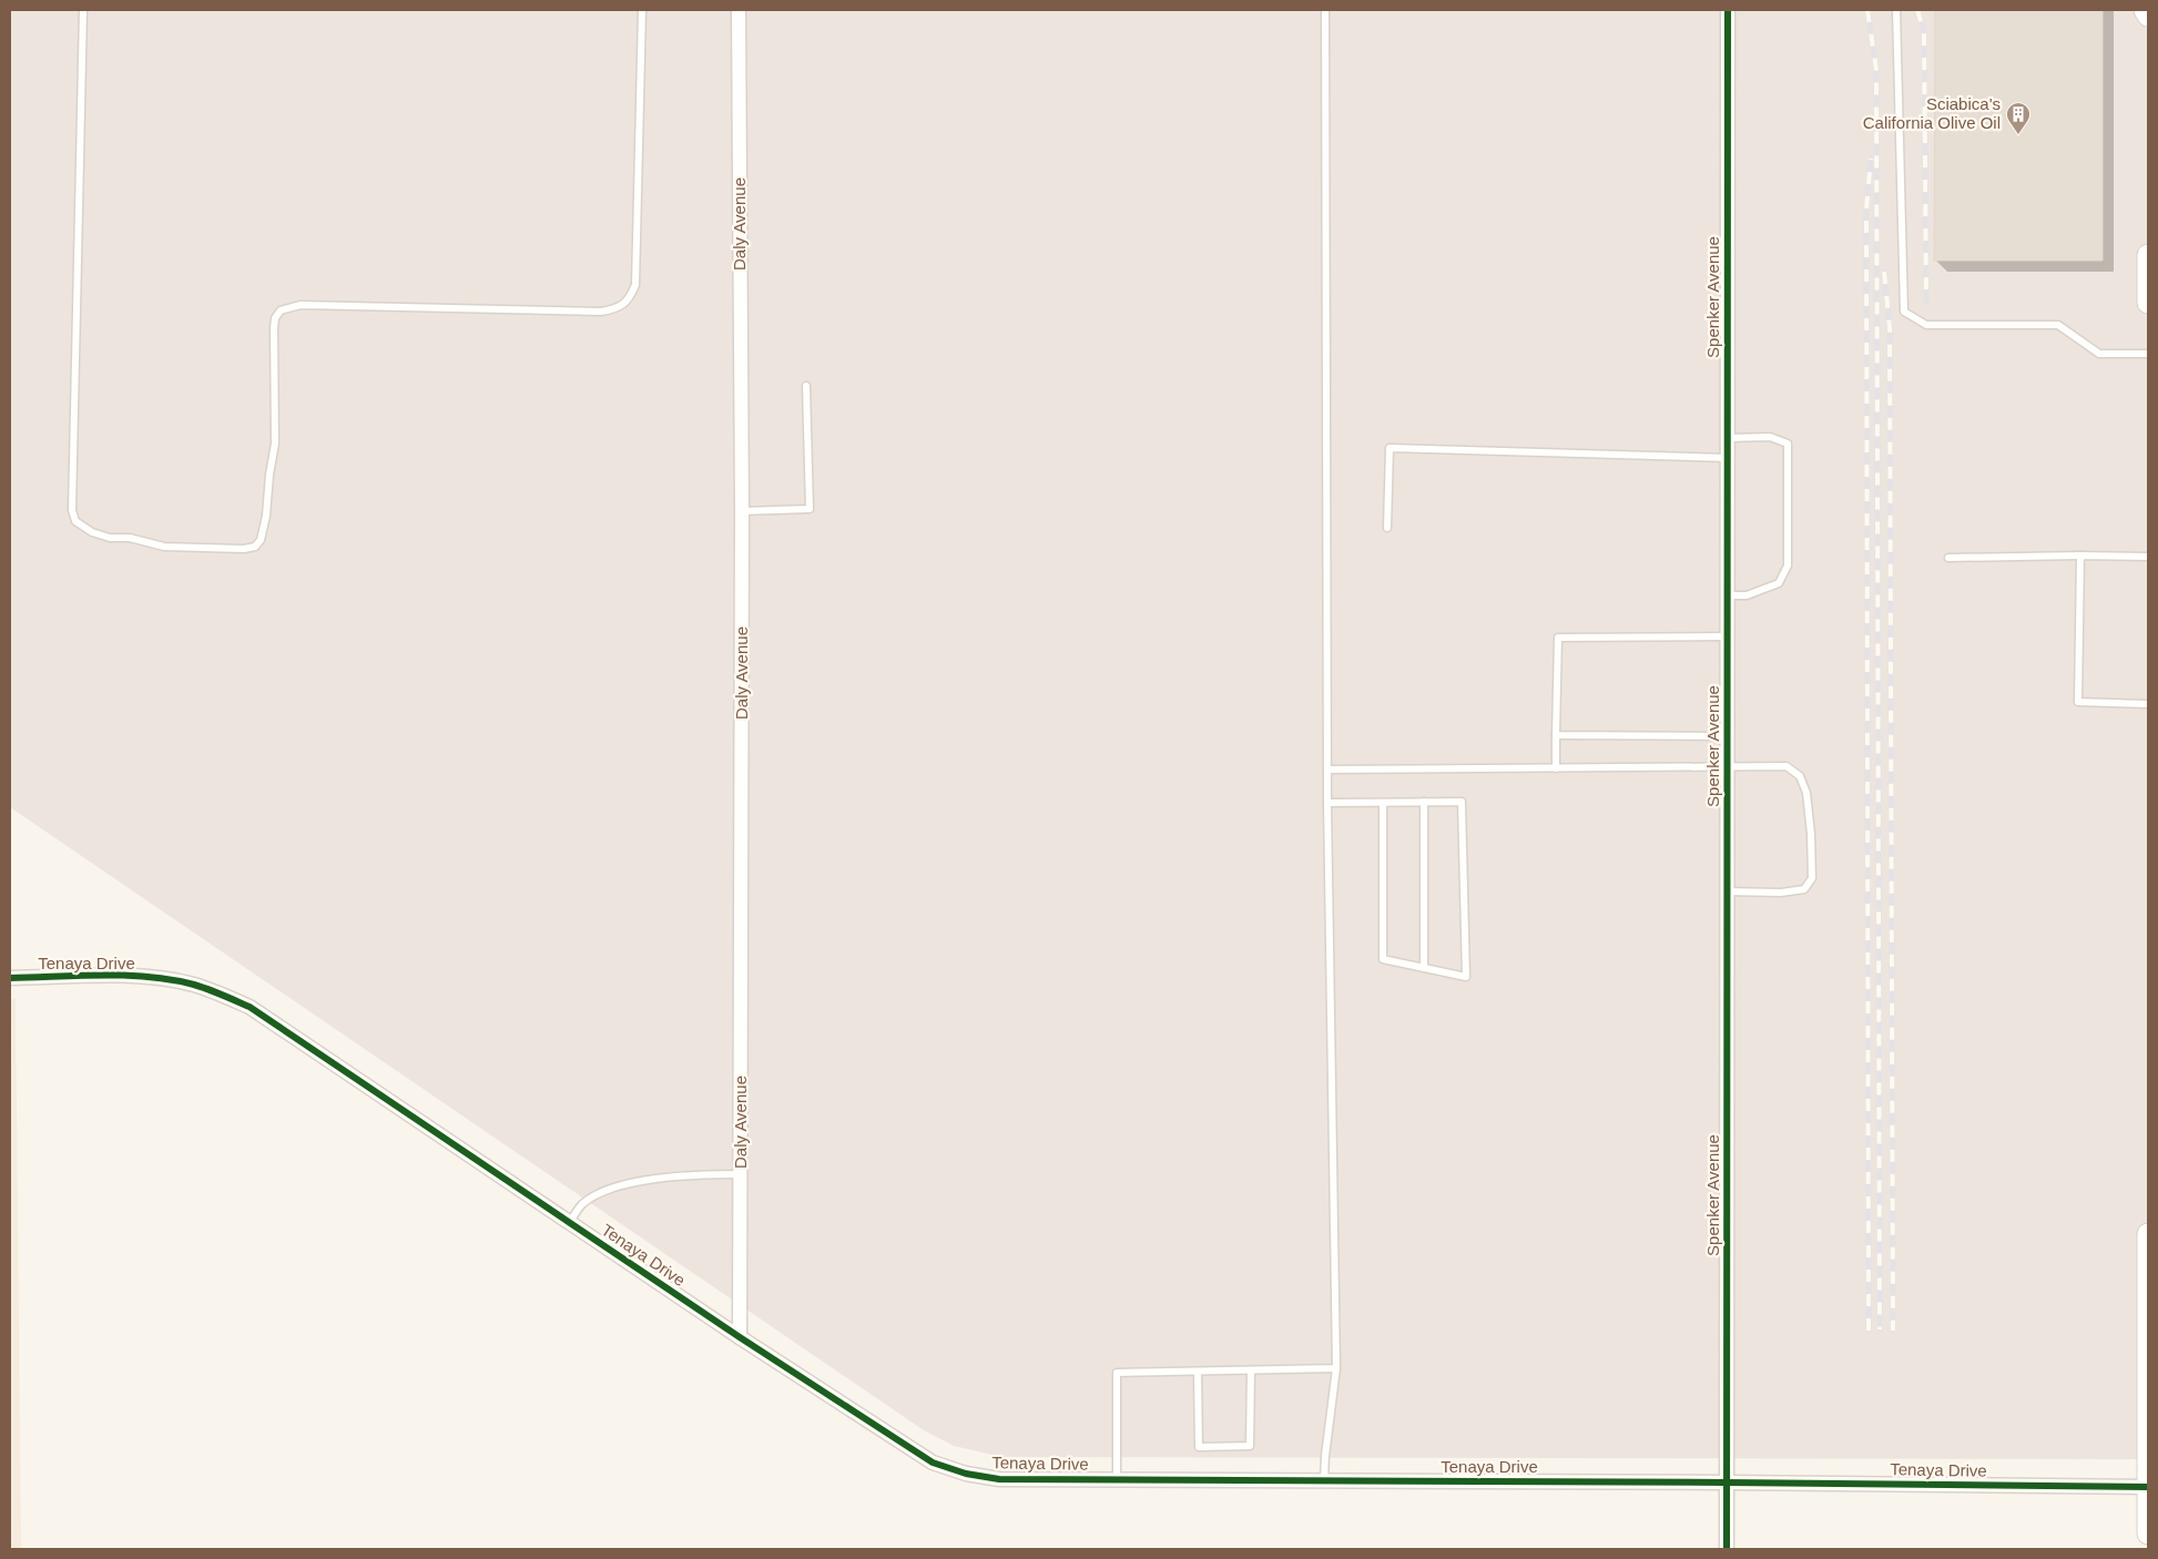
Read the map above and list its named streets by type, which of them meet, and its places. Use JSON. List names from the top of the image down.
{
  "streets": {
    "street": ["Daly Avenue", "Spenker Avenue", "Tenaya Drive"]
  },
  "crossings": [
    ["Daly Avenue", "Tenaya Drive"],
    ["Spenker Avenue", "Tenaya Drive"]
  ],
  "places": {
    "building": ["Sciabica's California Olive Oil"]
  }
}
